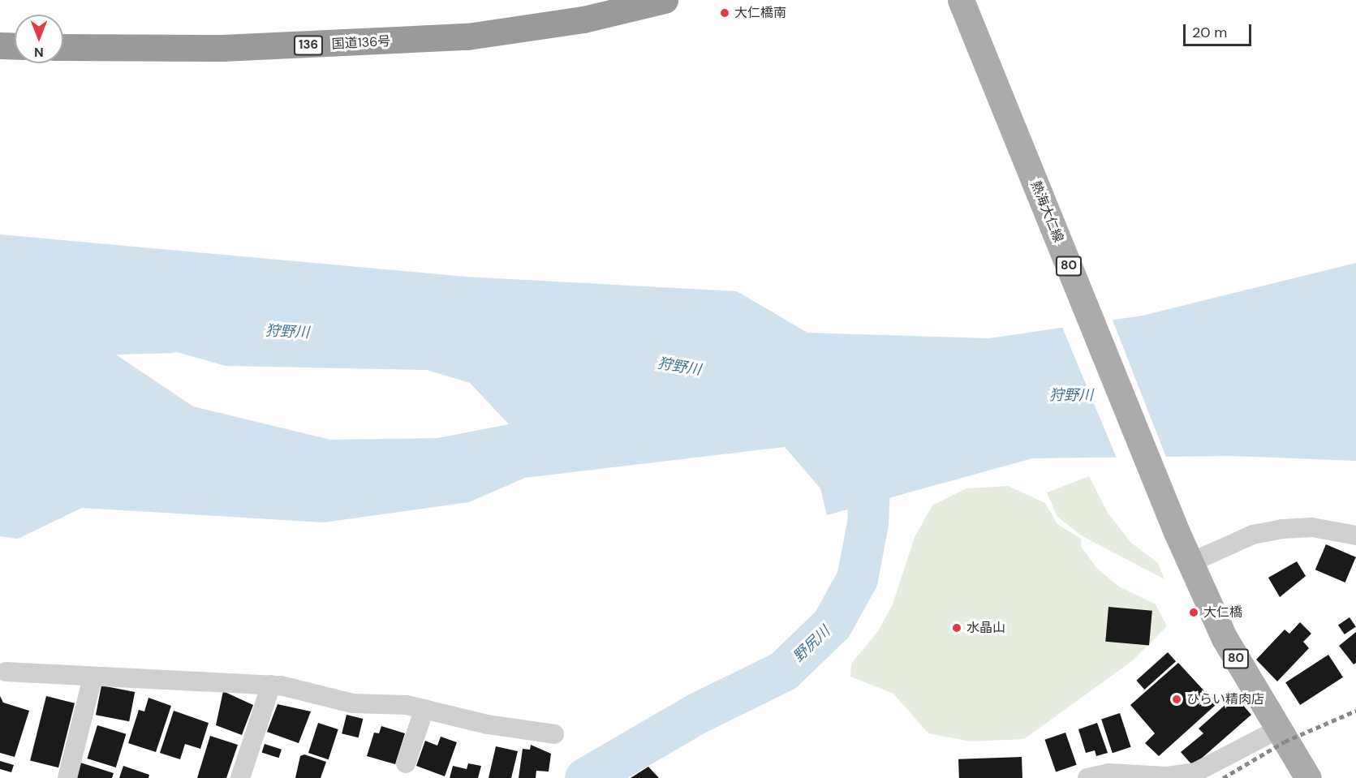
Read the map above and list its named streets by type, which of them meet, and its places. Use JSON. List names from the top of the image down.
{
  "streets": {
    "highway": ["国道136号", "136"],
    "main road": ["熱海大仁線", "80"]
  },
  "crossings": [
    ["熱海大仁線", "80"]
  ],
  "water": ["狩野川", "野尻川"],
  "places": [
    "大仁橋南",
    "大仁橋",
    "水晶山",
    "ひらい精肉店"
  ],
  "scale_bar": "20 m",
  "north": "bottom"
}
